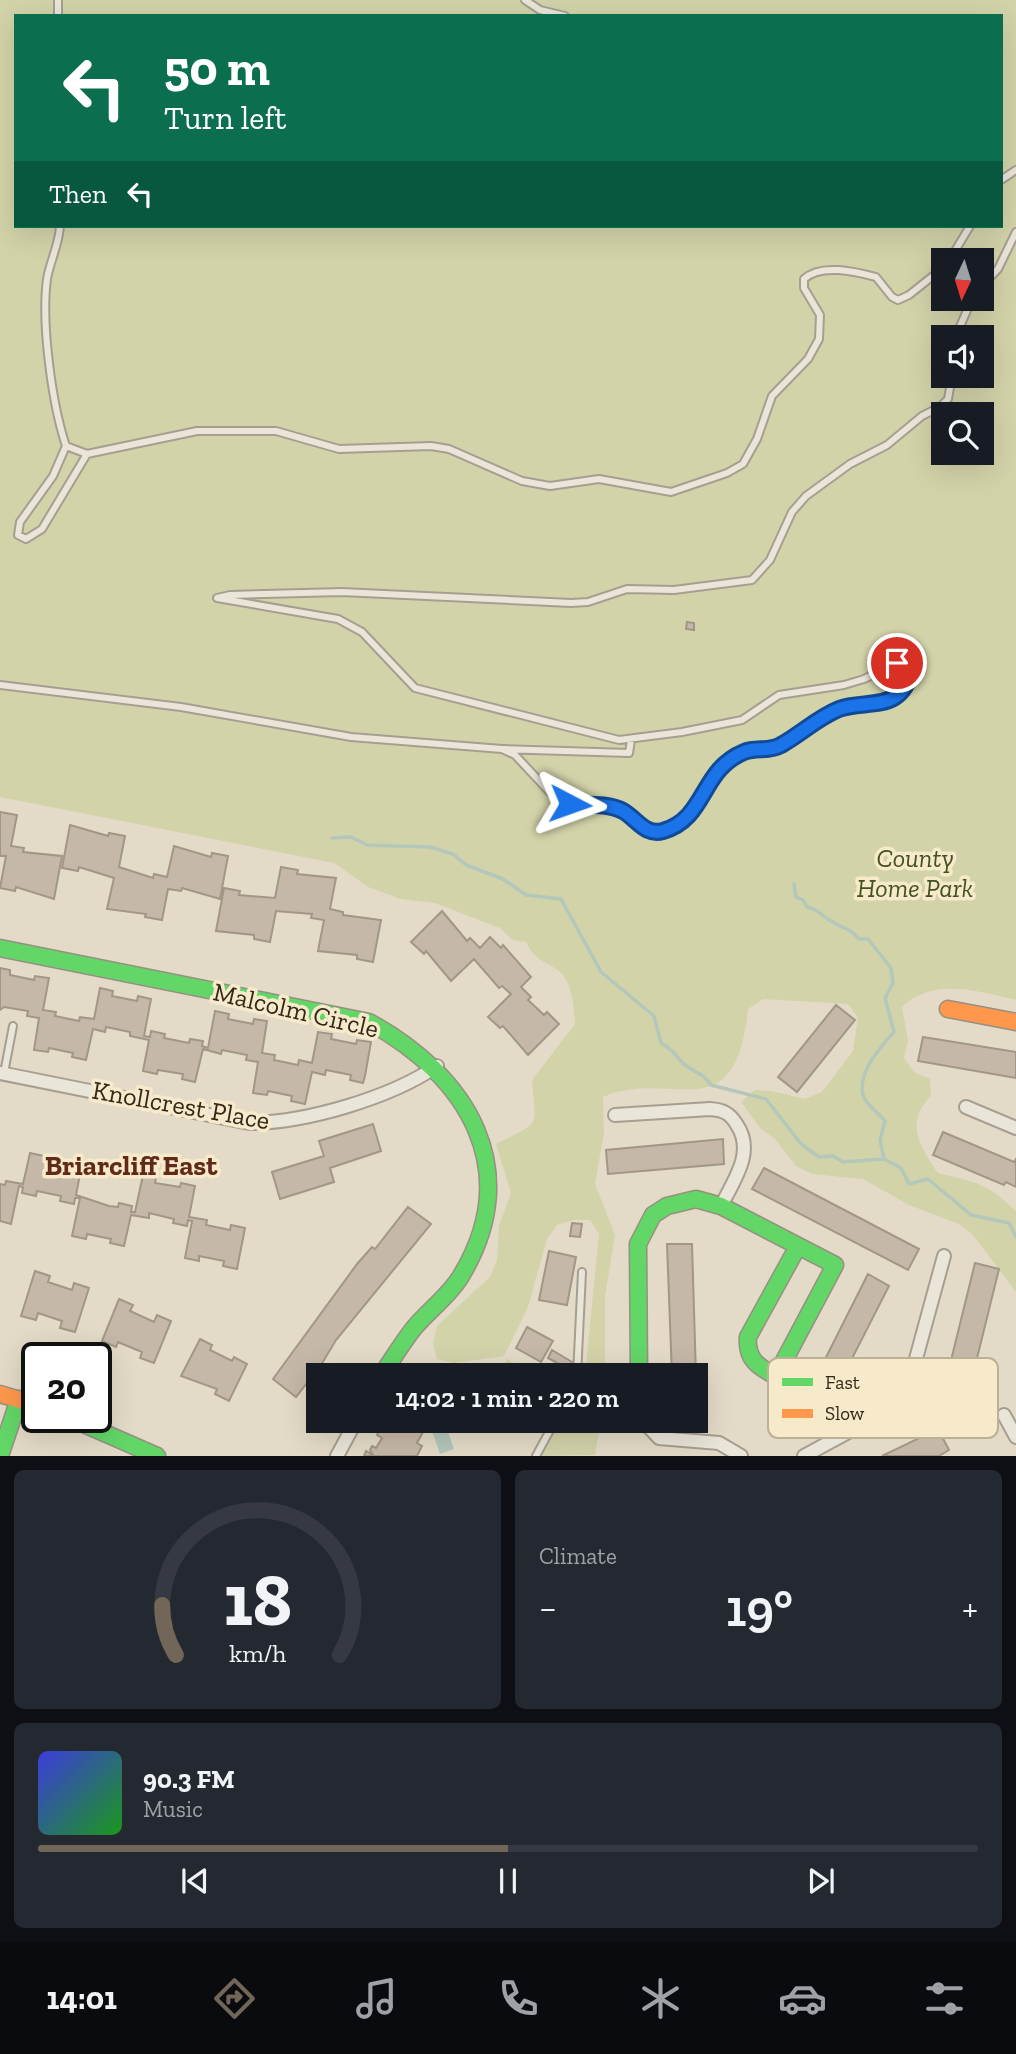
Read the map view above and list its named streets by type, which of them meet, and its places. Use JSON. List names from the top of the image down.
{
  "streets": {
    "street": ["Malcolm Circle", "Knollcrest Place"]
  },
  "crossings": [
    ["Malcolm Circle", "Knollcrest Place"]
  ],
  "districts": ["Briarcliff East"],
  "parks": ["County Home Park"],
  "legend": ["Fast", "Slow"],
  "north": "bottom",
  "page": {
    "turn": ["50 m", "Turn left"],
    "then": "Then",
    "limit": "20",
    "trip": "14:02 · 1 min · 220 m",
    "tile": "Climate",
    "heat": ["−", "19°", "+"],
    "song": ["90.3 FM", "Music"],
    "tabs": "14:01",
    "gauge": ["18", "km/h"]
  }
}
